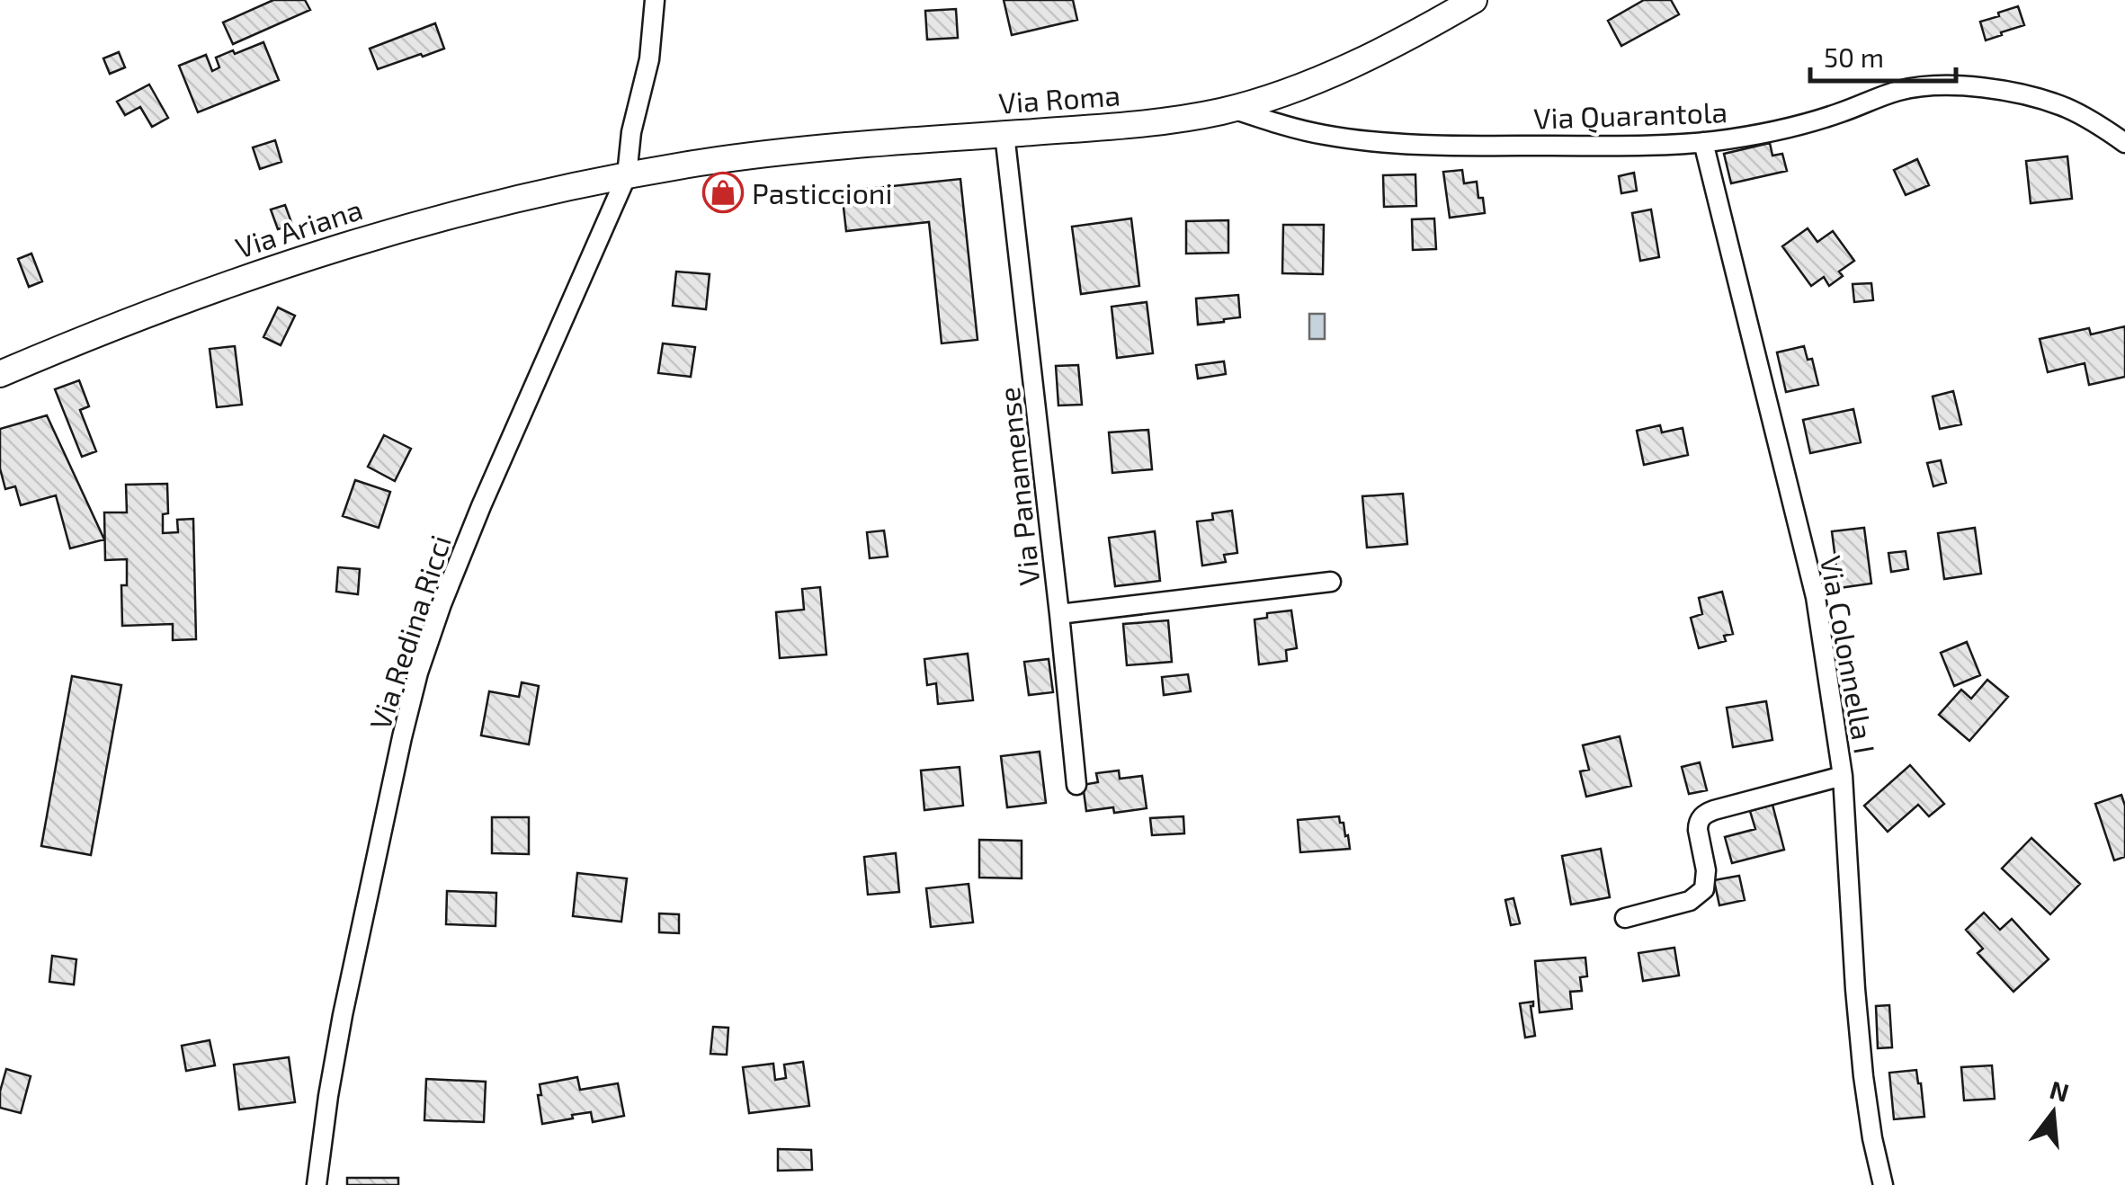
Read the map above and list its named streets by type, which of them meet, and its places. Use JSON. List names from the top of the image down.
{
  "streets": {
    "main road": ["Via Roma", "Via Ariana"],
    "street": [
      "Via Quarantola",
      "Via Panamense",
      "Via Redina Ricci",
      "Via Colonnella I"
    ]
  },
  "crossings": [
    ["Via Roma", "Via Quarantola"],
    ["Via Roma", "Via Ariana"],
    ["Via Roma", "Via Panamense"],
    ["Via Roma", "Via Redina Ricci"],
    ["Via Quarantola", "Via Colonnella I"],
    ["Via Ariana", "Via Redina Ricci"]
  ],
  "places": {
    "shop": ["Pasticcioni"]
  },
  "scale_bar": "50 m",
  "north": "top"
}
